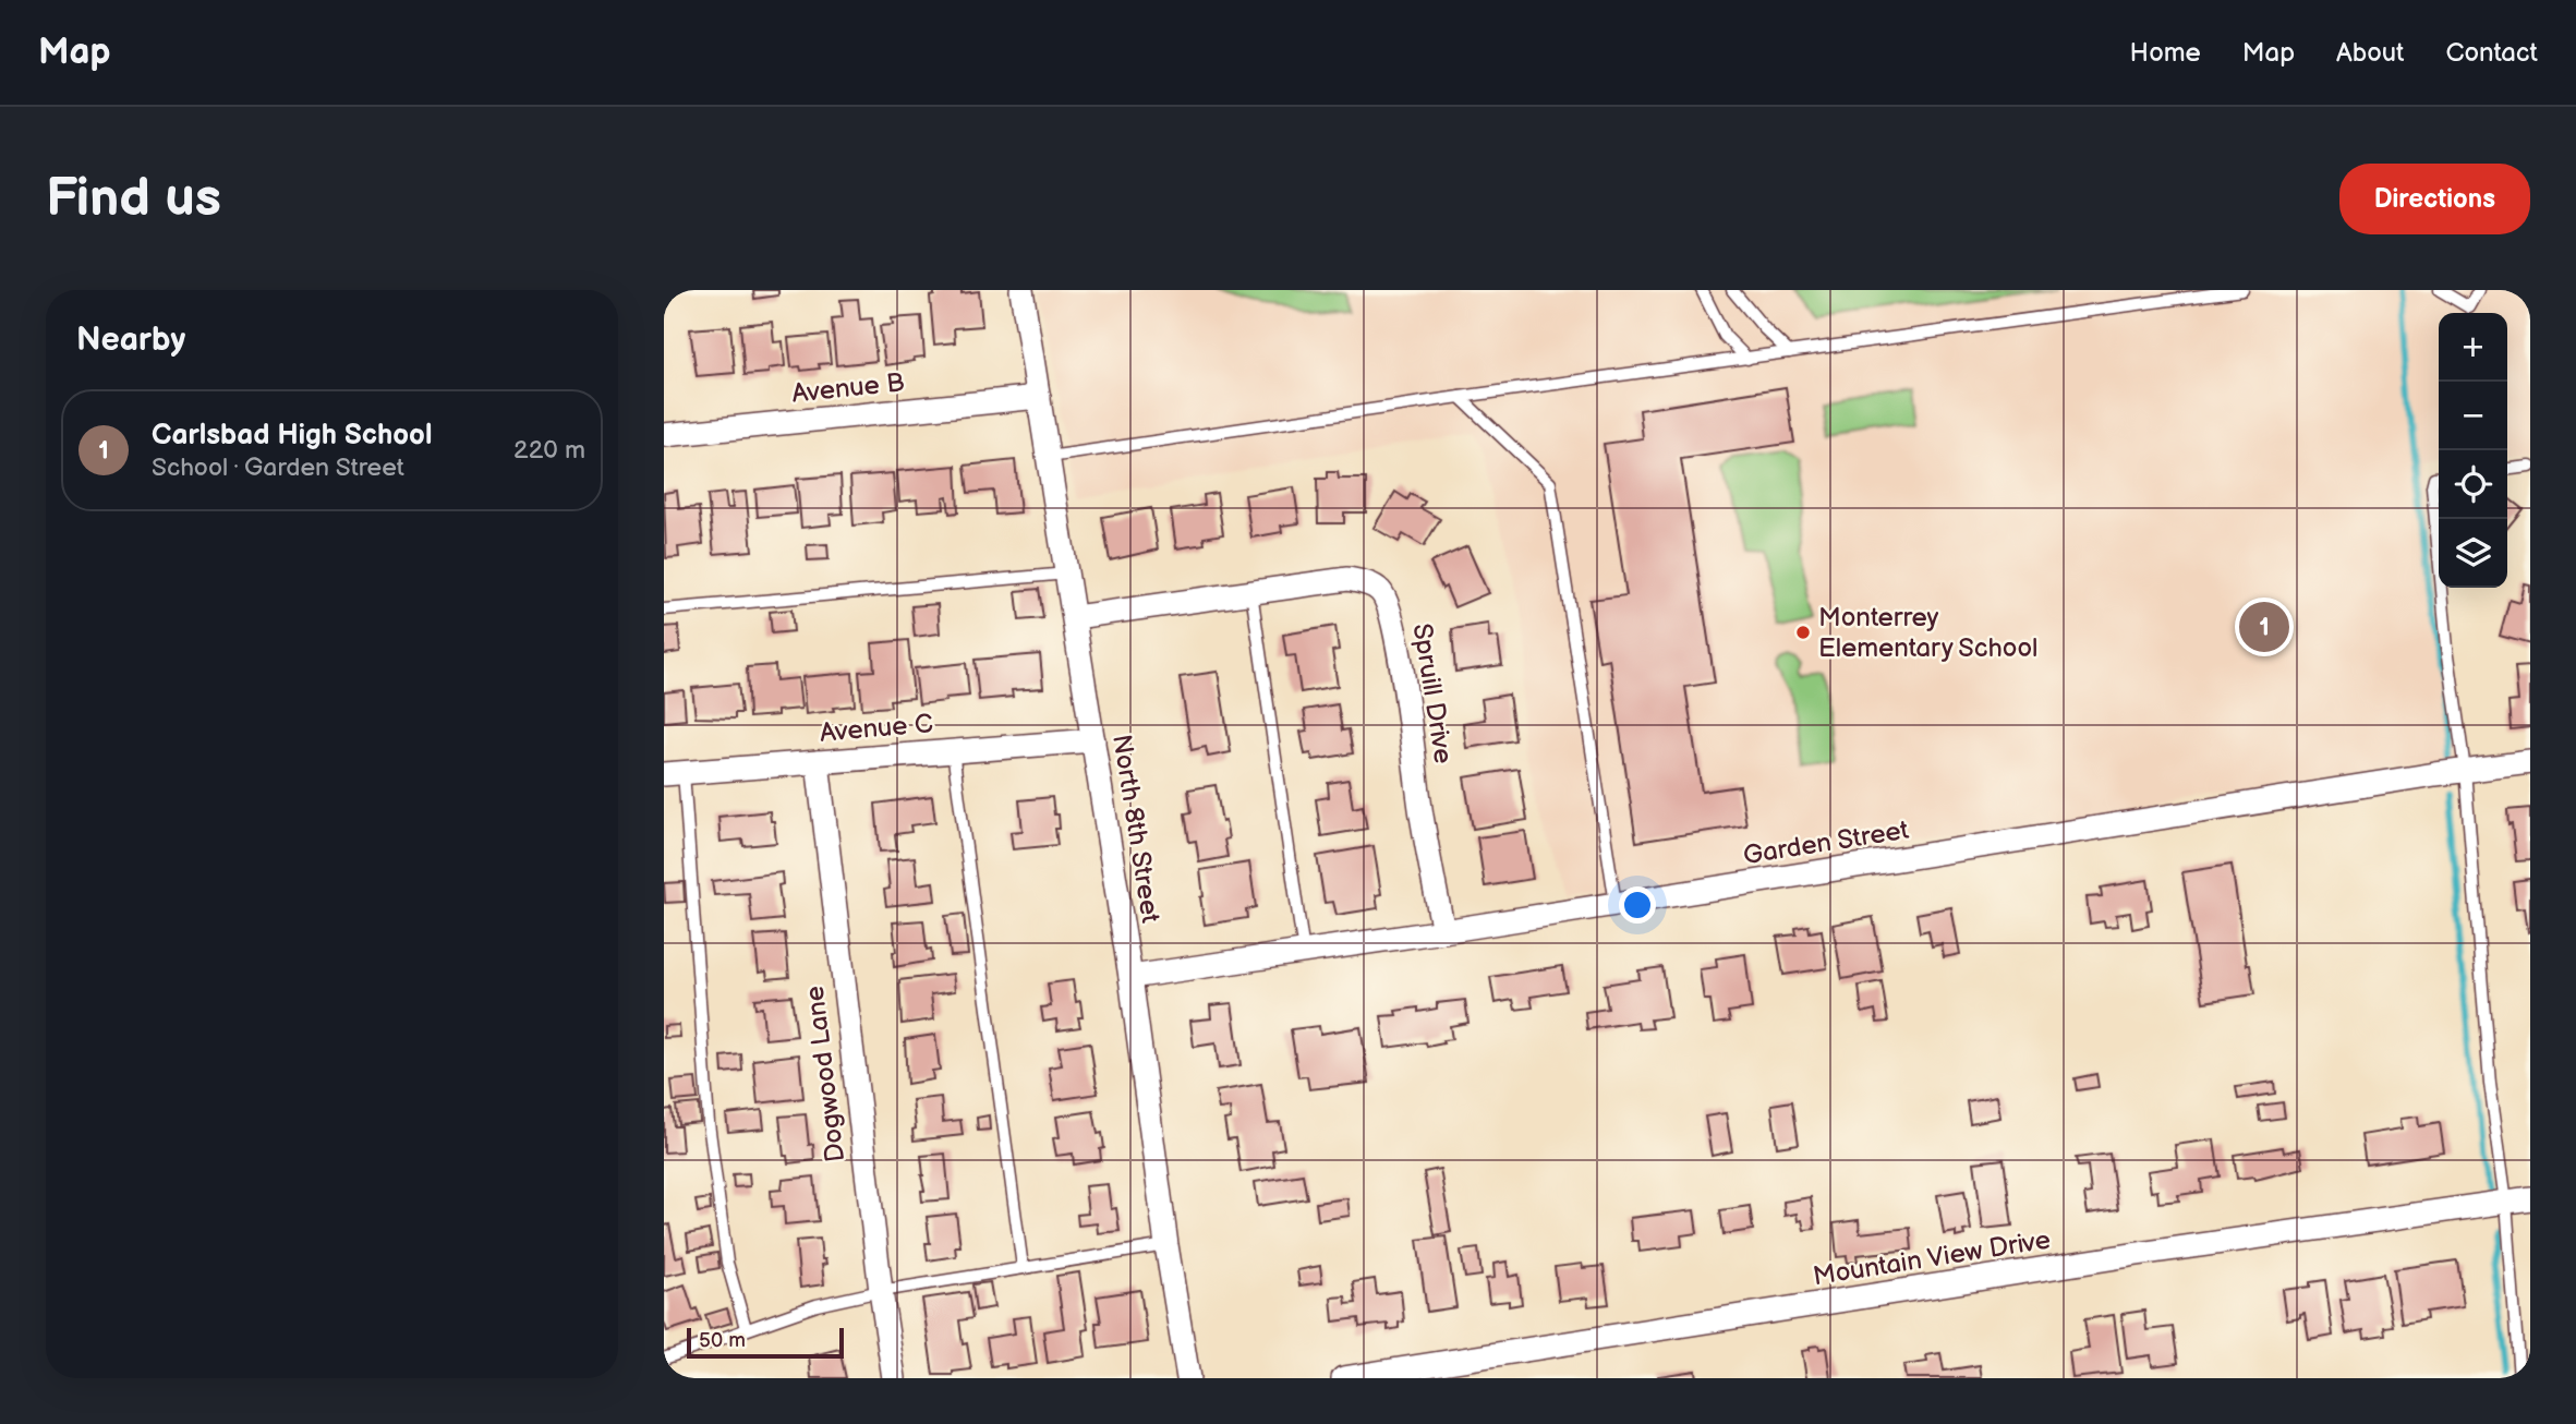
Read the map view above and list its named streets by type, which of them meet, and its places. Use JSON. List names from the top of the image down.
{
  "streets": {
    "street": [
      "Avenue B",
      "Spruill Drive",
      "Avenue C",
      "North 8th Street",
      "Garden Street",
      "Dogwood Lane",
      "Mountain View Drive"
    ]
  },
  "crossings": [
    ["Avenue B", "North 8th Street"],
    ["Spruill Drive", "North 8th Street"],
    ["Spruill Drive", "Garden Street"],
    ["Avenue C", "North 8th Street"],
    ["Avenue C", "Dogwood Lane"],
    ["North 8th Street", "Garden Street"]
  ],
  "places": ["Monterrey Elementary School"],
  "scale_bar": "50 m",
  "page": {
    "header": "Map",
    "nav": [
      "Home",
      "Map",
      "About",
      "Contact"
    ],
    "buttons": "Directions",
    "title": "Find us",
    "heading": "Nearby",
    "map_buttons": ["+", "−"],
    "list": [
      {
        "mark": "1",
        "name": "Carlsbad High School",
        "note": "School · Garden Street",
        "value": "220 m"
      }
    ],
    "pins": "1",
    "scale": "50 m"
  }
}
